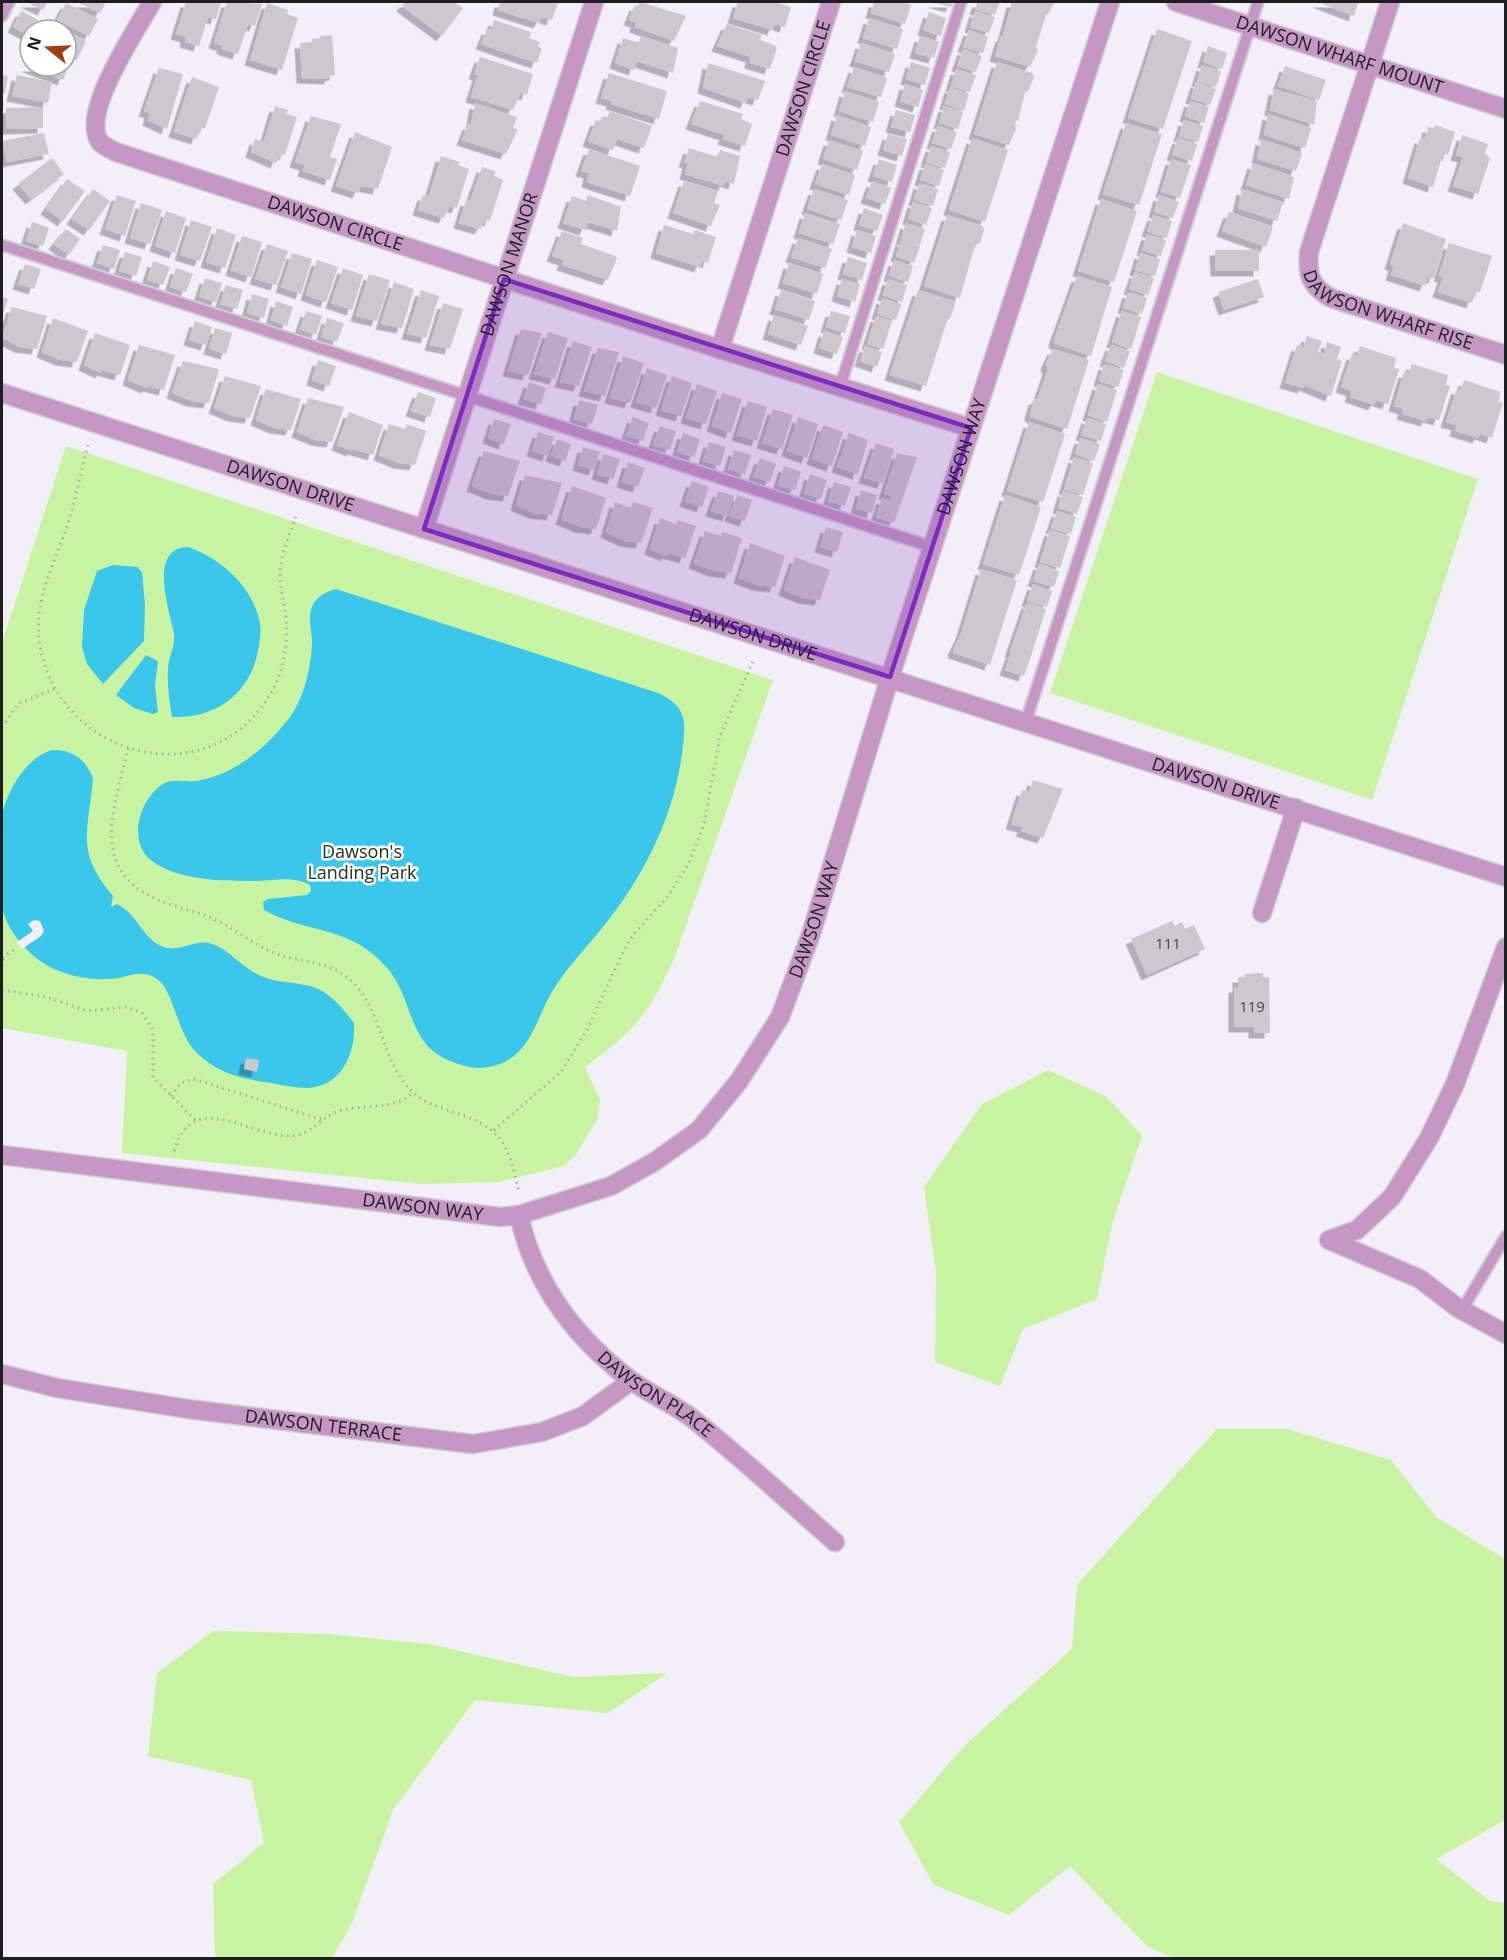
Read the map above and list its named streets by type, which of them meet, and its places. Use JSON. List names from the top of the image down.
{
  "streets": {
    "street": [
      "DAWSON WHARF MOUNT",
      "DAWSON CIRCLE",
      "DAWSON MANOR",
      "DAWSON WHARF RISE",
      "DAWSON WAY",
      "DAWSON DRIVE",
      "DAWSON PLACE",
      "DAWSON TERRACE"
    ]
  },
  "crossings": [
    ["DAWSON WHARF MOUNT", "DAWSON WHARF RISE"],
    ["DAWSON CIRCLE", "DAWSON MANOR"],
    ["DAWSON CIRCLE", "DAWSON WAY"],
    ["DAWSON MANOR", "DAWSON DRIVE"],
    ["DAWSON WAY", "DAWSON DRIVE"],
    ["DAWSON WAY", "DAWSON PLACE"],
    ["DAWSON PLACE", "DAWSON TERRACE"]
  ],
  "parks": ["Dawson's Landing Park"],
  "house_numbers": ["111", "119"],
  "north": "left"
}
